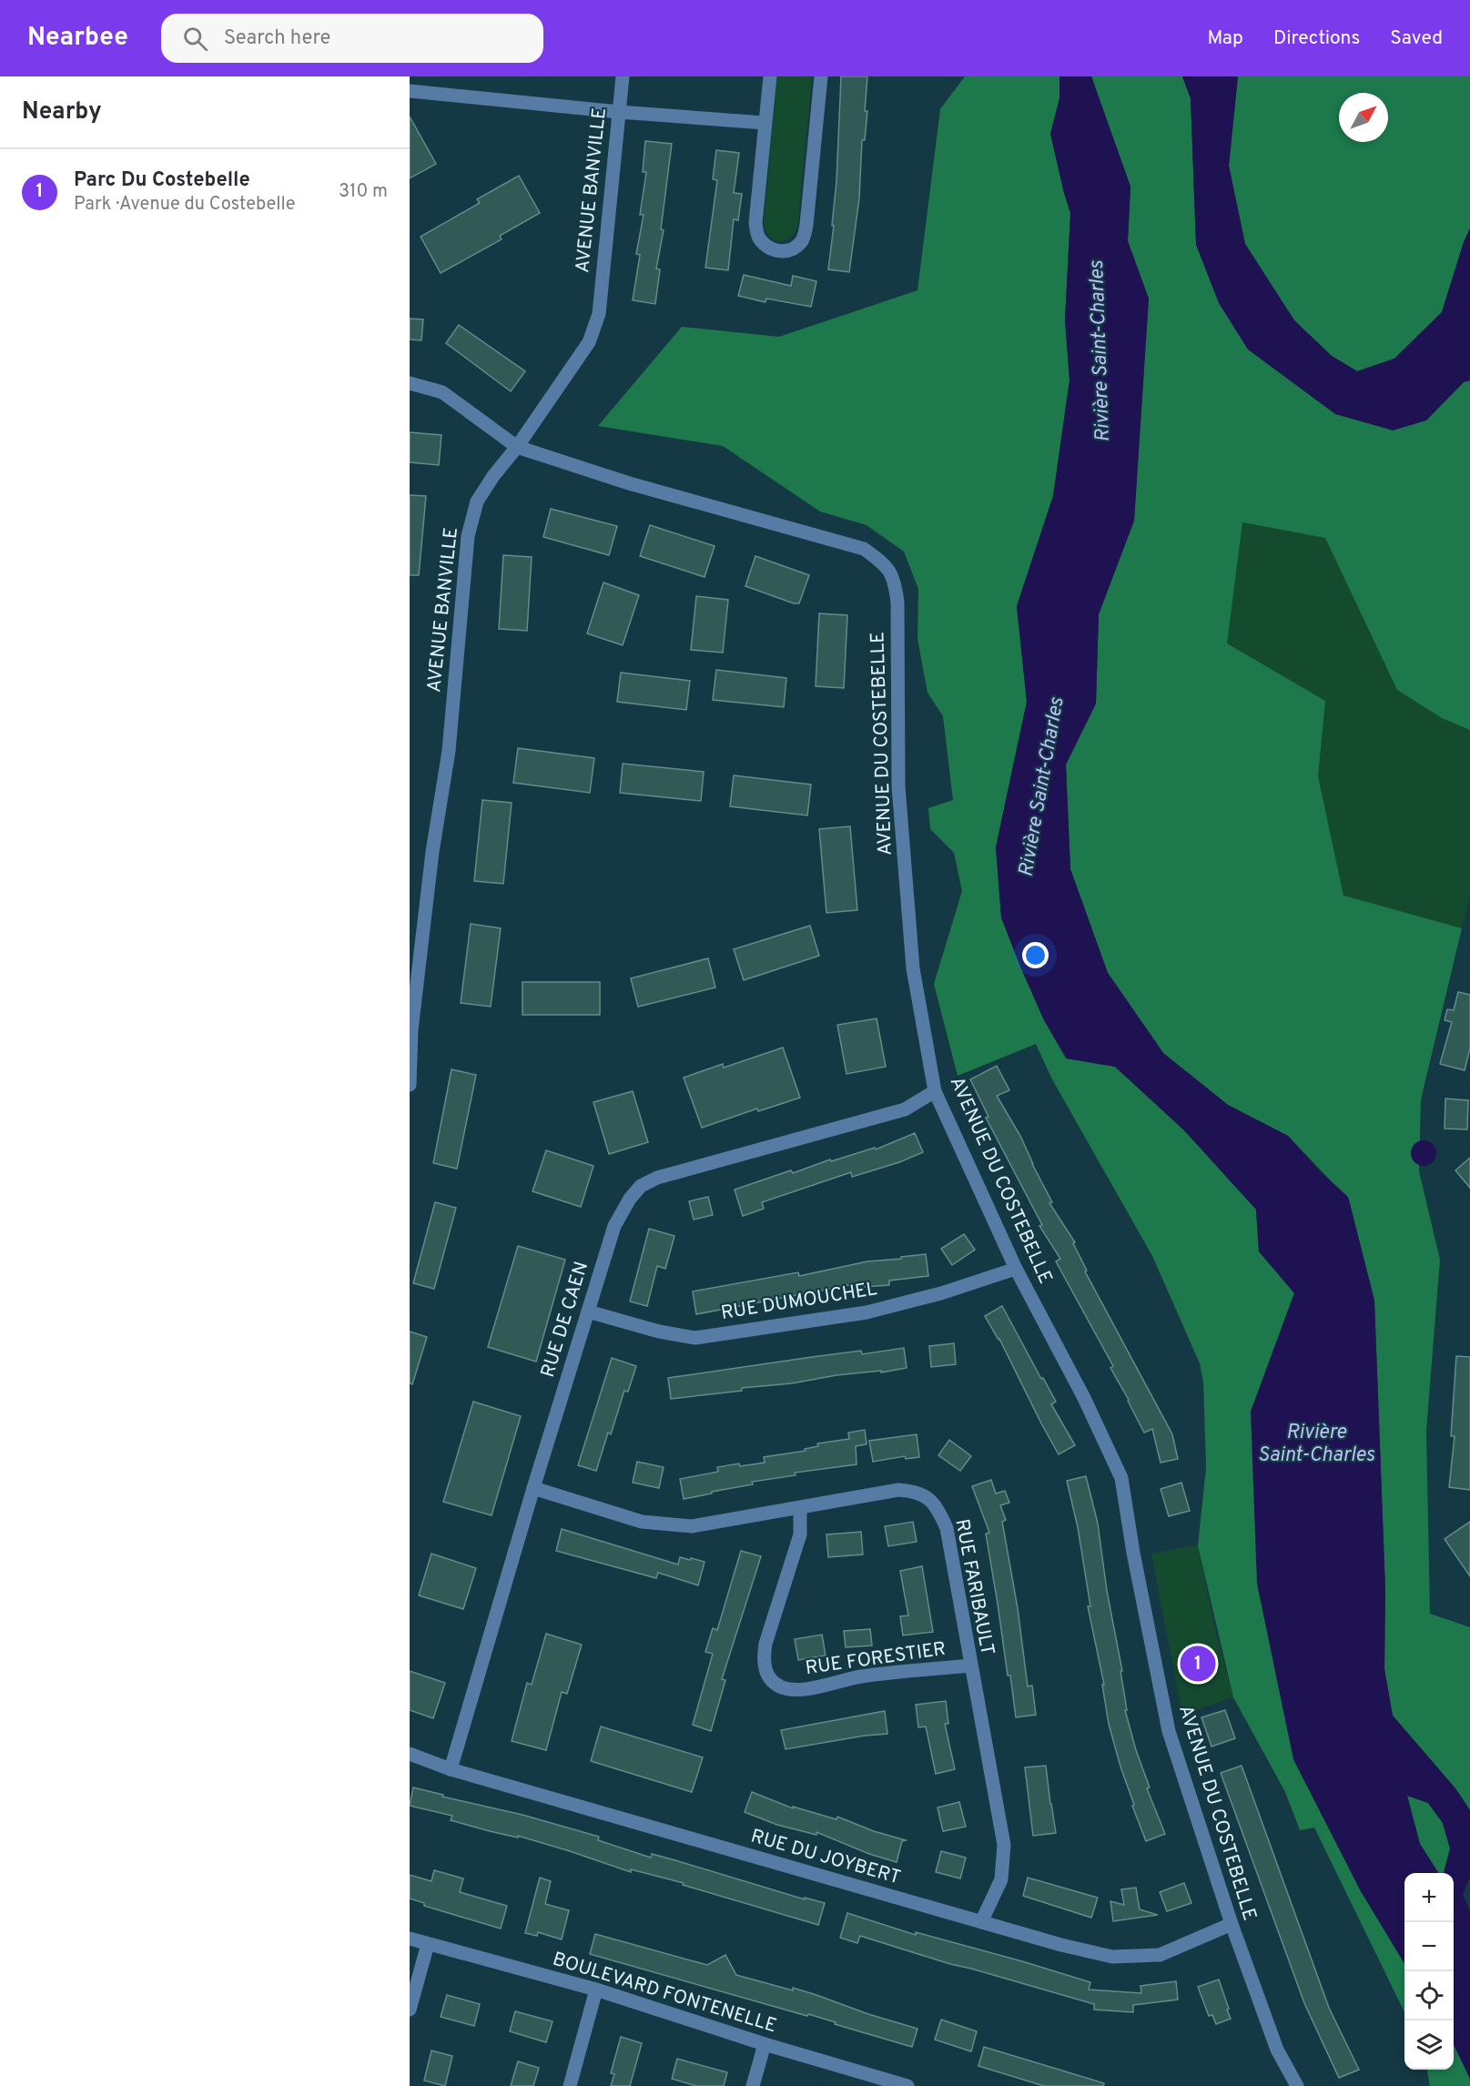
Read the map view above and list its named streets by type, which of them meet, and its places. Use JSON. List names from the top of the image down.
{
  "streets": {
    "street": [
      "AVENUE BANVILLE",
      "AVENUE DU COSTEBELLE",
      "RUE DUMOUCHEL",
      "RUE DE CAEN",
      "RUE FARIBAULT",
      "RUE FORESTIER",
      "RUE DU JOYBERT",
      "BOULEVARD FONTENELLE"
    ]
  },
  "crossings": [
    ["AVENUE BANVILLE", "AVENUE DU COSTEBELLE"],
    ["AVENUE DU COSTEBELLE", "RUE DUMOUCHEL"],
    ["AVENUE DU COSTEBELLE", "RUE DE CAEN"],
    ["AVENUE DU COSTEBELLE", "RUE DU JOYBERT"],
    ["RUE DUMOUCHEL", "RUE DE CAEN"],
    ["RUE DE CAEN", "RUE FARIBAULT"],
    ["RUE DE CAEN", "RUE DU JOYBERT"],
    ["RUE FARIBAULT", "RUE FORESTIER"],
    ["RUE FARIBAULT", "RUE DU JOYBERT"]
  ],
  "water": ["Rivière Saint-Charles"],
  "north": "top right",
  "page": {
    "header": "Nearbee",
    "search": "Search here",
    "nav": ["Map", "Directions", "Saved"],
    "heading": "Nearby",
    "list": [
      {
        "mark": "1",
        "name": "Parc Du Costebelle",
        "note": "Park · Avenue du Costebelle",
        "value": "310 m"
      }
    ],
    "pins": "1",
    "map_buttons": ["+", "−"]
  }
}
